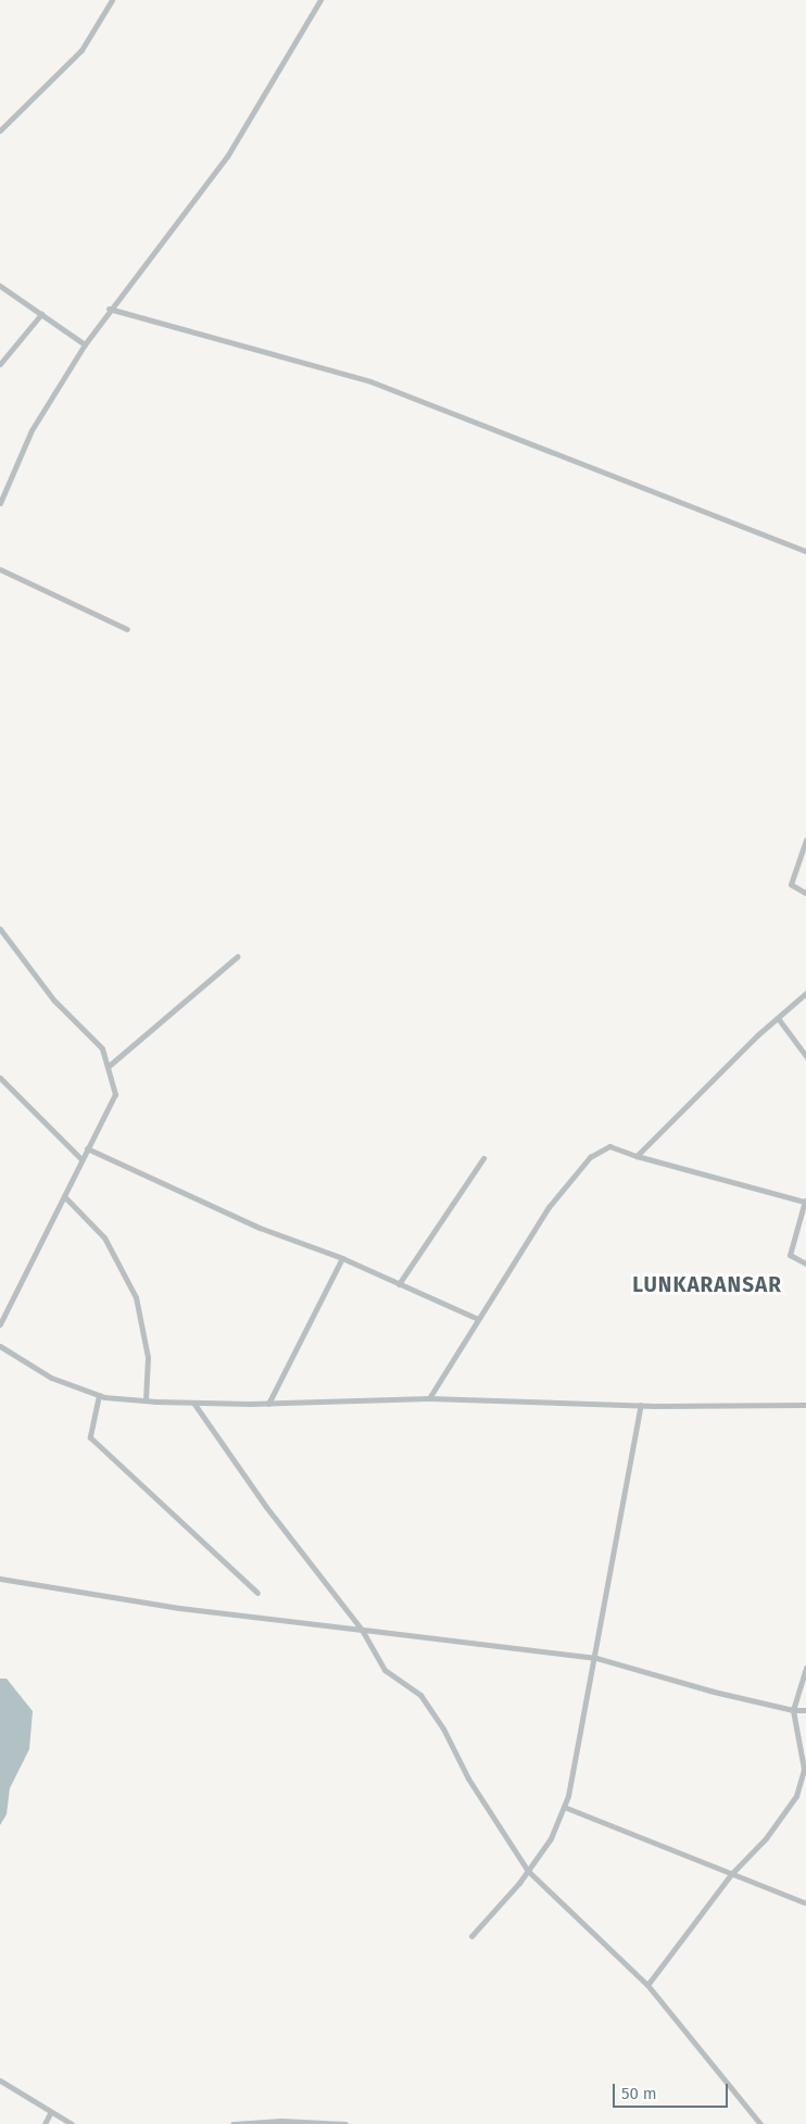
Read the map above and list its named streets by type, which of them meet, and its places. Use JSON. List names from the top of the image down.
{
  "districts": ["LUNKARANSAR"],
  "scale_bar": "50 m"
}
